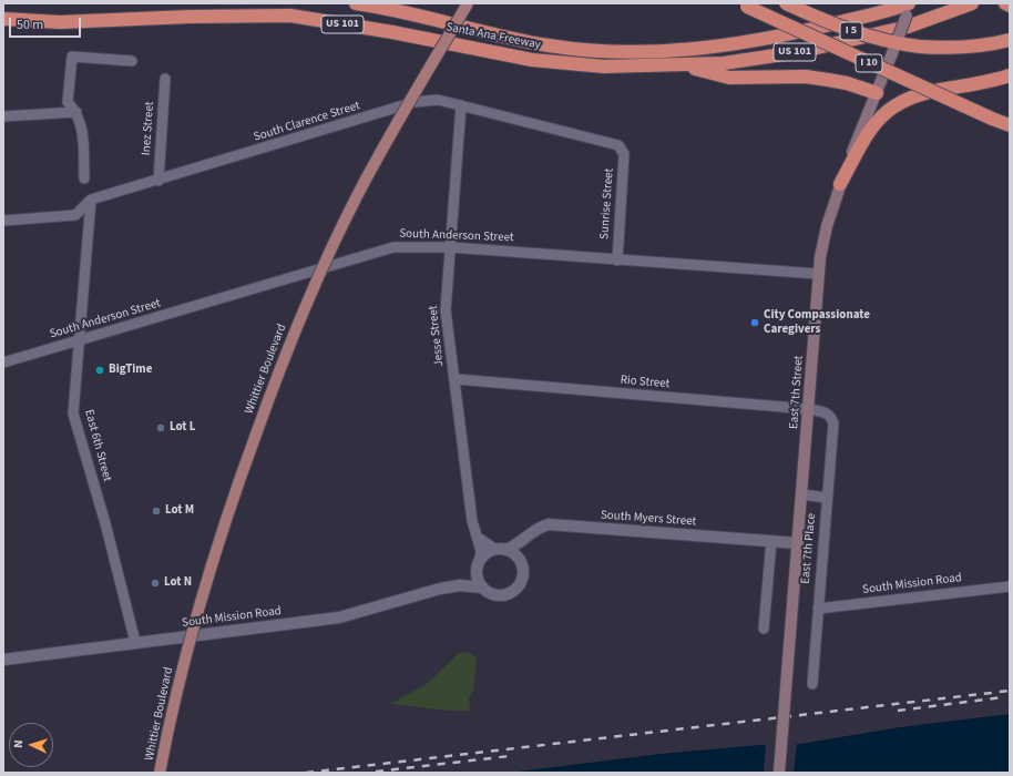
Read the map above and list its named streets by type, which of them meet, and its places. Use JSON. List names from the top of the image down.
{
  "streets": {
    "highway": [
      "US 101",
      "I 5",
      "Santa Ana Freeway",
      "I 10"
    ],
    "main road": ["Whittier Boulevard", "East 7th Street"],
    "street": [
      "South Clarence Street",
      "Inez Street",
      "Sunrise Street",
      "South Anderson Street",
      "Jesse Street",
      "Rio Street",
      "East 6th Street",
      "South Myers Street",
      "East 7th Place",
      "South Mission Road"
    ]
  },
  "crossings": [
    ["Santa Ana Freeway", "East 7th Street"],
    ["South Clarence Street", "Inez Street"],
    ["South Clarence Street", "Sunrise Street"],
    ["South Clarence Street", "Jesse Street"],
    ["South Clarence Street", "East 6th Street"],
    ["Sunrise Street", "South Anderson Street"],
    ["South Anderson Street", "Jesse Street"],
    ["South Anderson Street", "East 7th Street"],
    ["South Anderson Street", "East 6th Street"],
    ["Jesse Street", "Rio Street"],
    ["Jesse Street", "South Myers Street"],
    ["Jesse Street", "South Mission Road"],
    ["Rio Street", "East 7th Street"],
    ["Rio Street", "East 7th Place"],
    ["East 7th Street", "South Myers Street"],
    ["East 6th Street", "South Mission Road"],
    ["South Myers Street", "South Mission Road"],
    ["East 7th Place", "South Mission Road"]
  ],
  "places": [
    "City Compassionate Caregivers",
    "BigTime",
    "Lot L",
    "Lot M",
    "Lot N"
  ],
  "scale_bar": "50 m",
  "north": "left"
}
